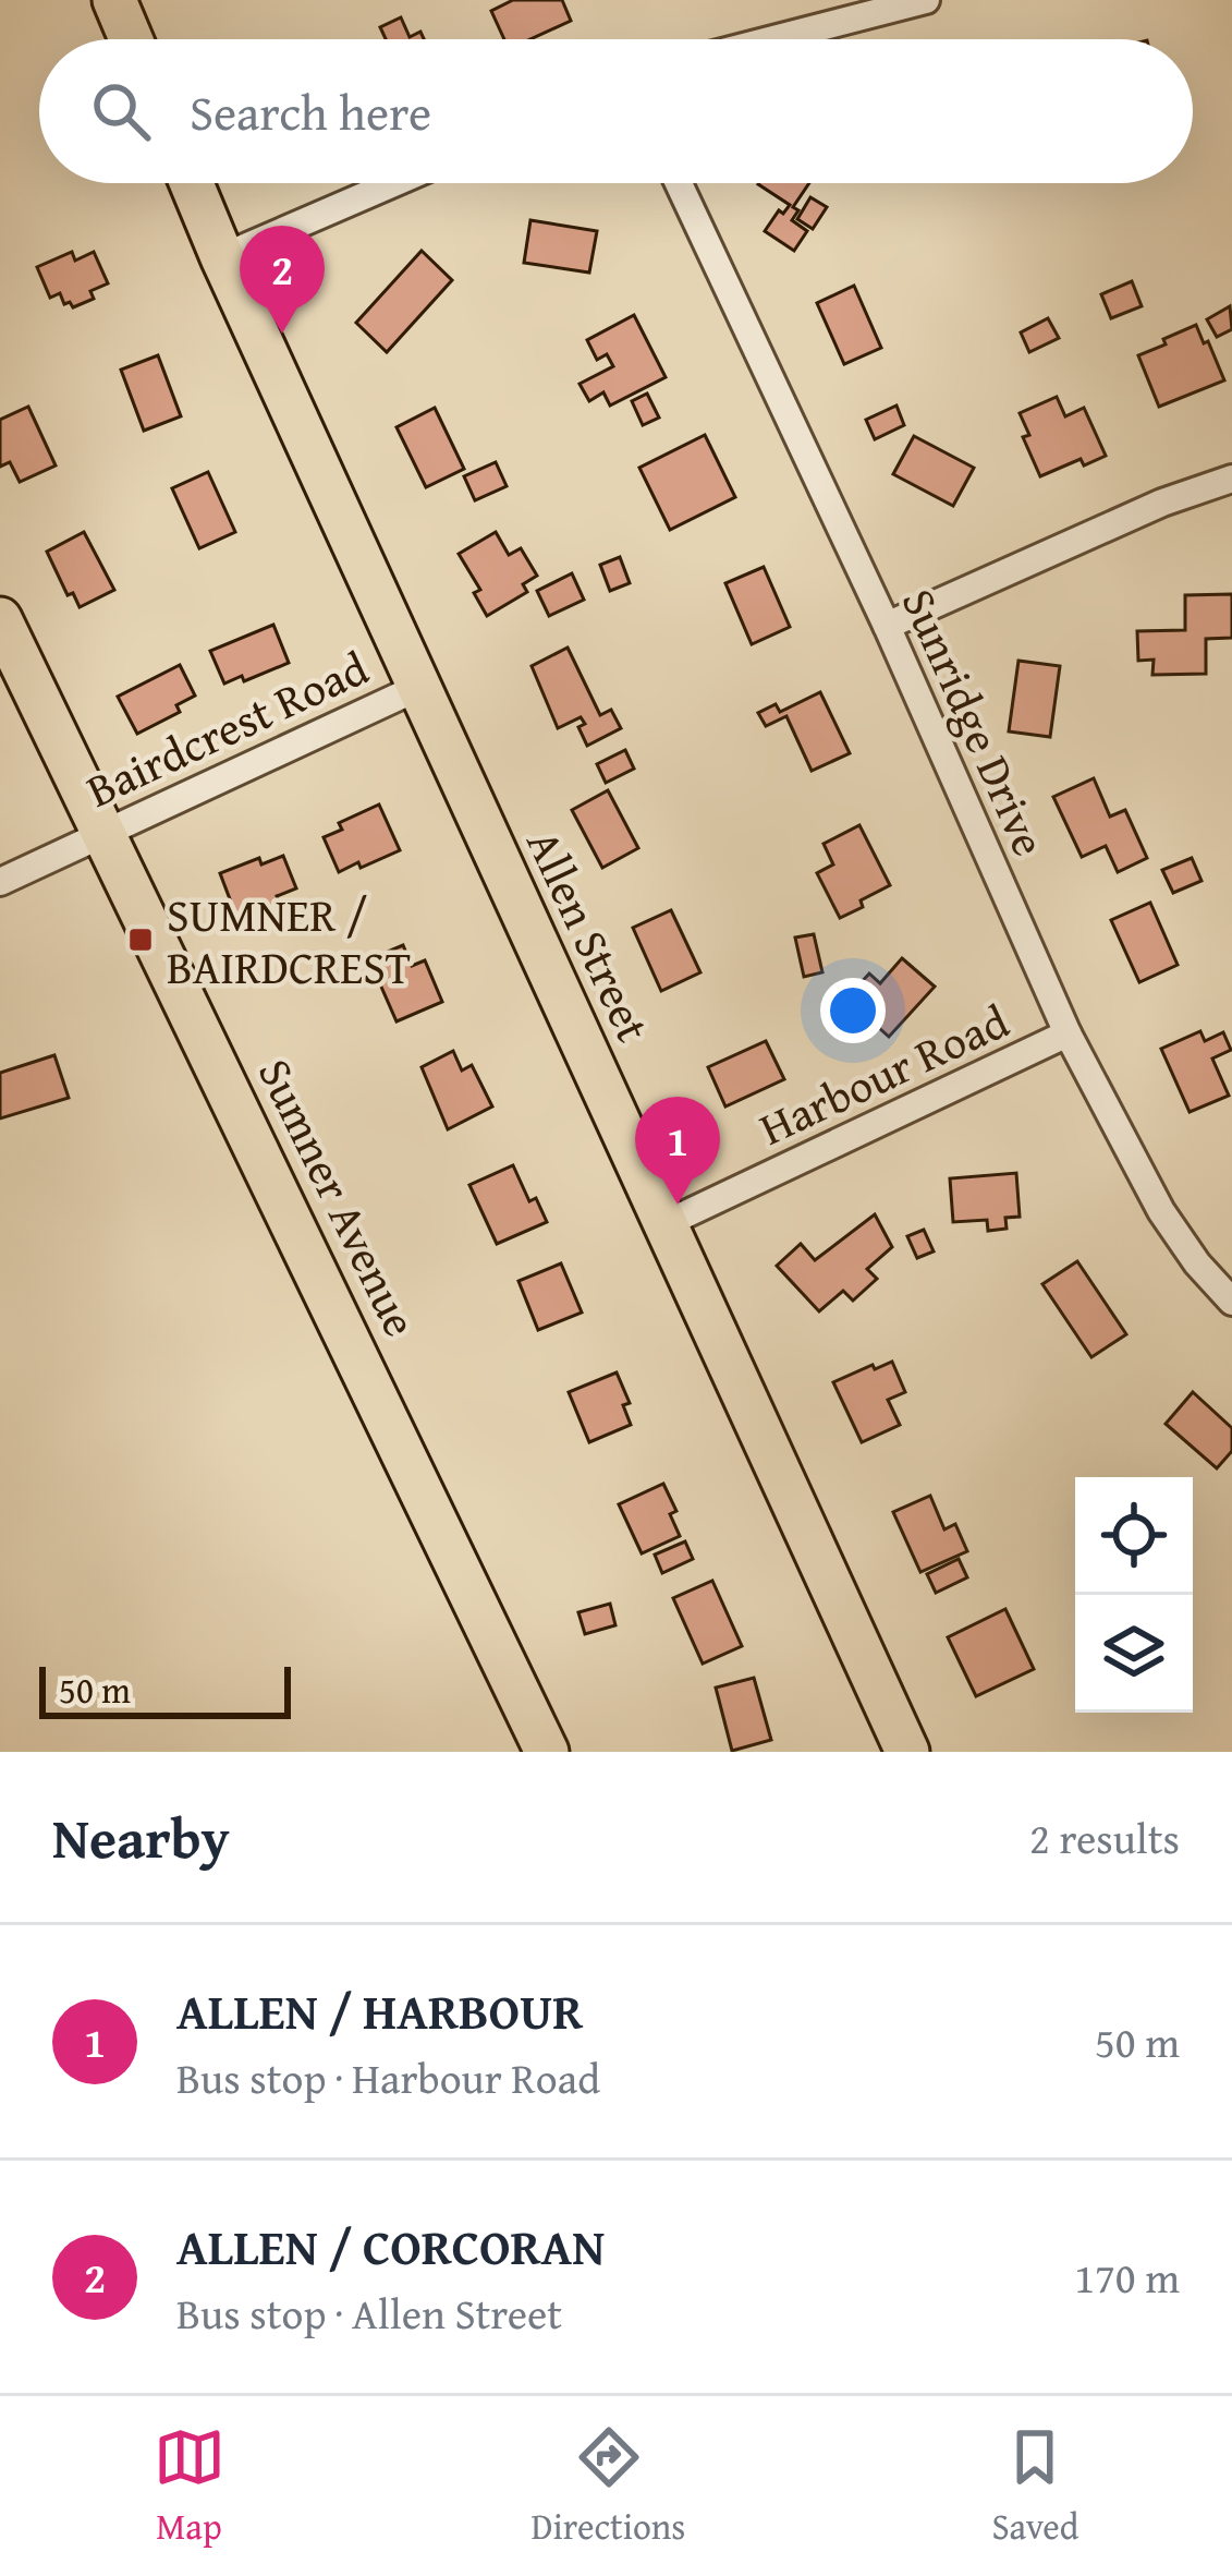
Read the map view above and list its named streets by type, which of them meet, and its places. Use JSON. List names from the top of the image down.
{
  "streets": {
    "main road": ["Allen Street", "Sumner Avenue"],
    "street": ["Sunridge Drive", "Bairdcrest Road", "Harbour Road"]
  },
  "crossings": [
    ["Sunridge Drive", "Harbour Road"],
    ["Bairdcrest Road", "Allen Street"],
    ["Bairdcrest Road", "Sumner Avenue"],
    ["Allen Street", "Harbour Road"]
  ],
  "places": {
    "transit": ["SUMNER / BAIRDCREST"]
  },
  "scale_bar": "50 m",
  "page": {
    "search": "Search here",
    "pins": ["2", "1"],
    "scale": "50 m",
    "heading": ["Nearby", "2 results"],
    "list": [
      {
        "mark": "1",
        "name": "ALLEN / HARBOUR",
        "note": "Bus stop · Harbour Road",
        "value": "50 m"
      },
      {
        "mark": "2",
        "name": "ALLEN / CORCORAN",
        "note": "Bus stop · Allen Street",
        "value": "170 m"
      }
    ],
    "nav": ["Map", "Directions", "Saved"]
  }
}
